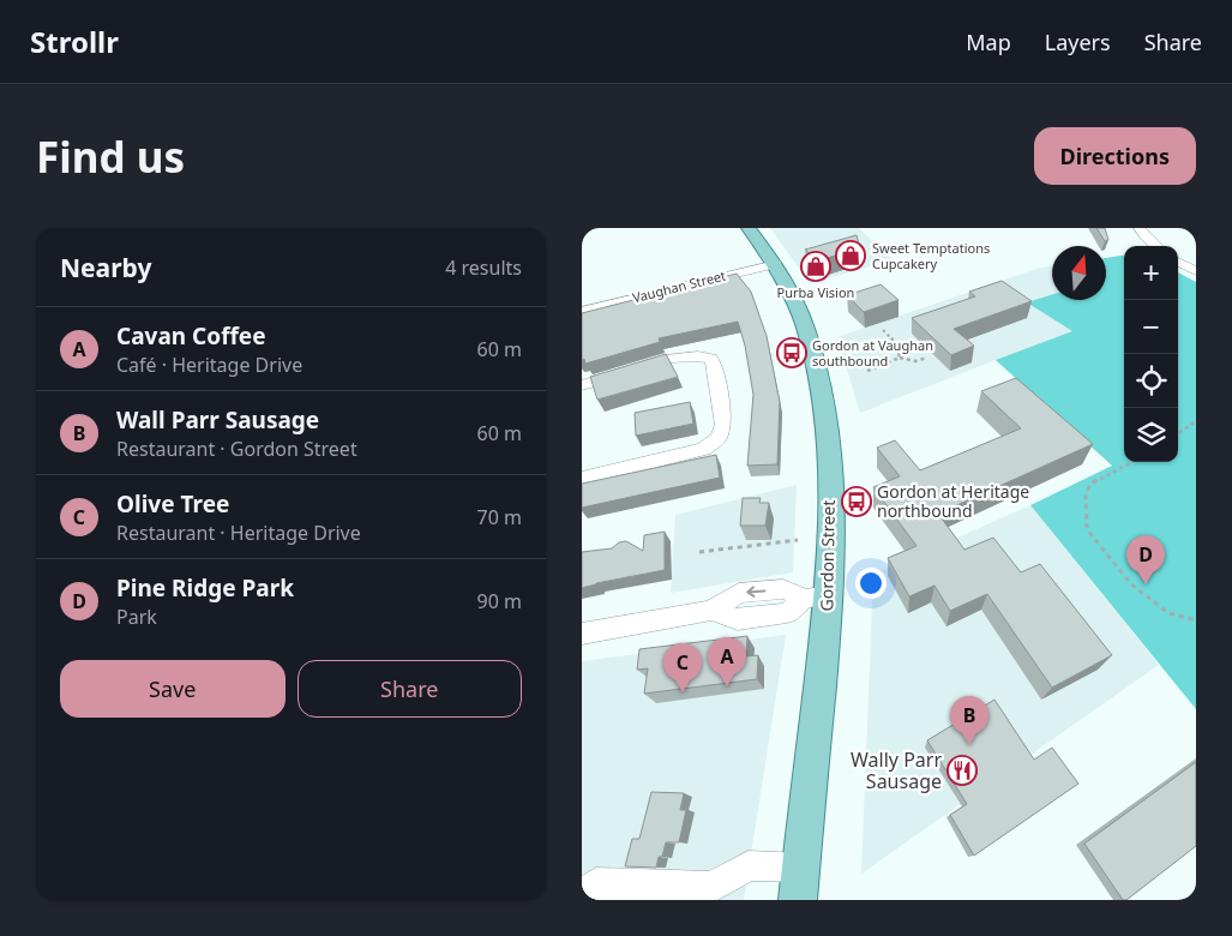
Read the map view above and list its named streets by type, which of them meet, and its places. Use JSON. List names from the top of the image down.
{
  "streets": {
    "main road": ["Gordon Street"],
    "street": ["Vaughan Street"]
  },
  "crossings": [
    ["Vaughan Street", "Gordon Street"]
  ],
  "places": {
    "shop": ["Sweet Temptations Cupcakery", "Purba Vision"],
    "bus stop": ["Gordon at Vaughan southbound", "Gordon at Heritage northbound"],
    "restaurant": ["Wally Parr Sausage"]
  },
  "north": "top",
  "page": {
    "header": "Strollr",
    "nav": ["Map", "Layers", "Share"],
    "buttons": [
      "Directions",
      ["Save", "Share"]
    ],
    "title": "Find us",
    "heading": ["Nearby", "4 results"],
    "map_buttons": ["+", "−"],
    "list": [
      {
        "mark": "A",
        "name": "Cavan Coffee",
        "note": "Café · Heritage Drive",
        "value": "60 m"
      },
      {
        "mark": "B",
        "name": "Wall Parr Sausage",
        "note": "Restaurant · Gordon Street",
        "value": "60 m"
      },
      {
        "mark": "C",
        "name": "Olive Tree",
        "note": "Restaurant · Heritage Drive",
        "value": "70 m"
      },
      {
        "mark": "D",
        "name": "Pine Ridge Park",
        "note": "Park",
        "value": "90 m"
      }
    ],
    "pins": [
      "D",
      "A",
      "C",
      "B"
    ]
  }
}
